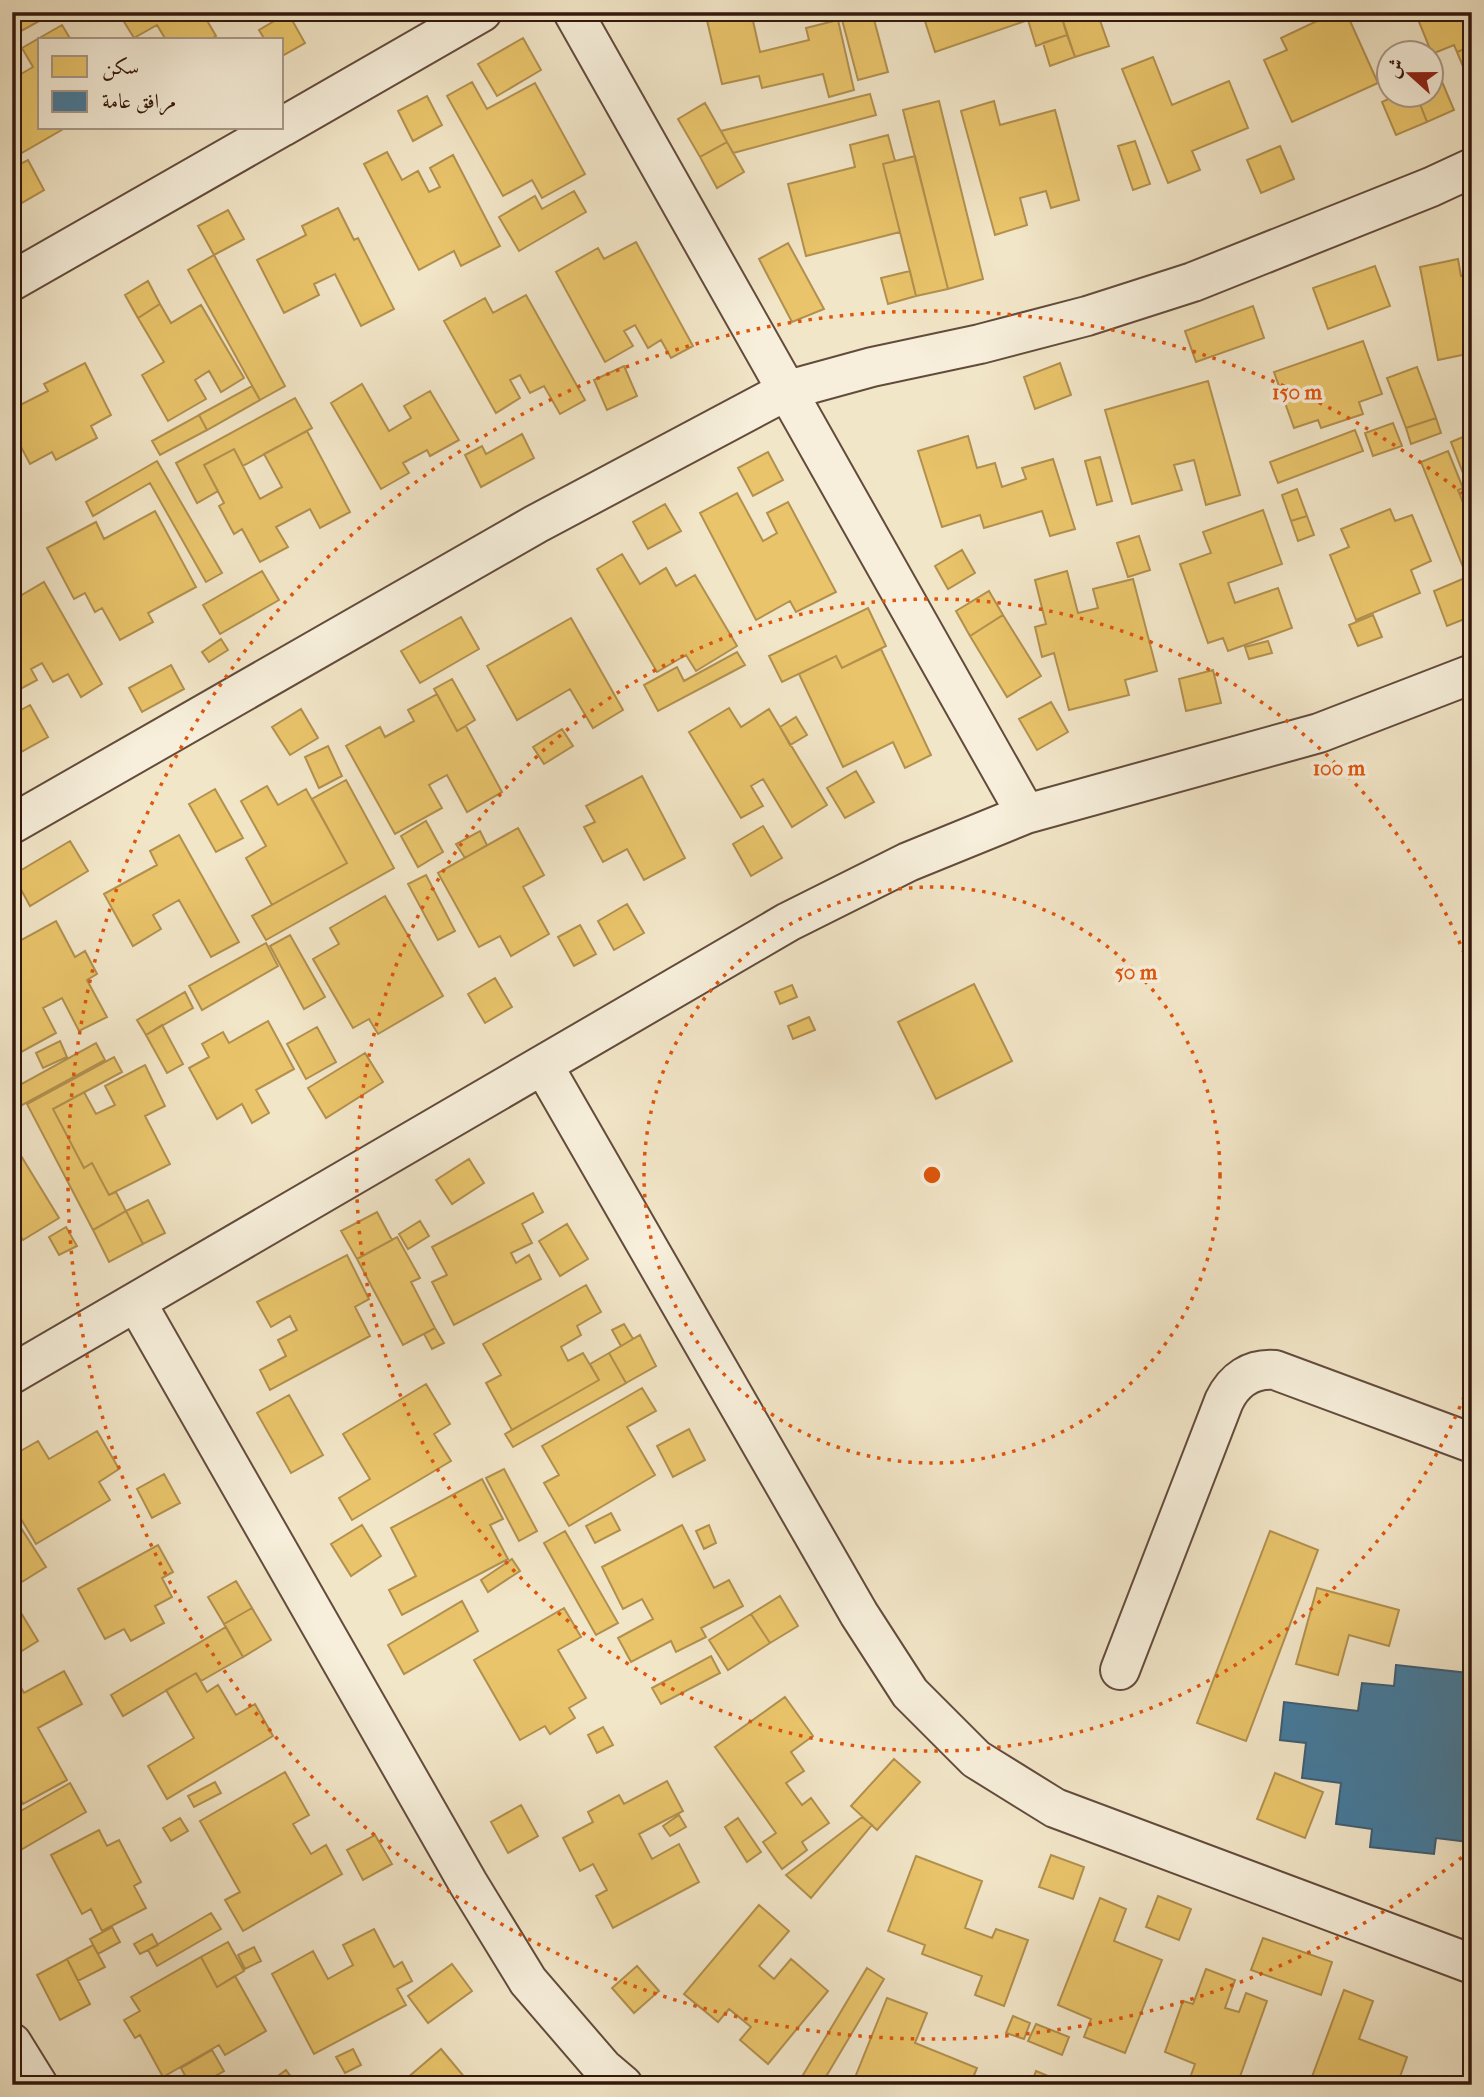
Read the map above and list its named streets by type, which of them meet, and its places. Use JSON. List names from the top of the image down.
{
  "legend": ["سكن", "مرافق عامة"],
  "north": "left",
  "rings": ["150 m", "100 m", "50 m"]
}
